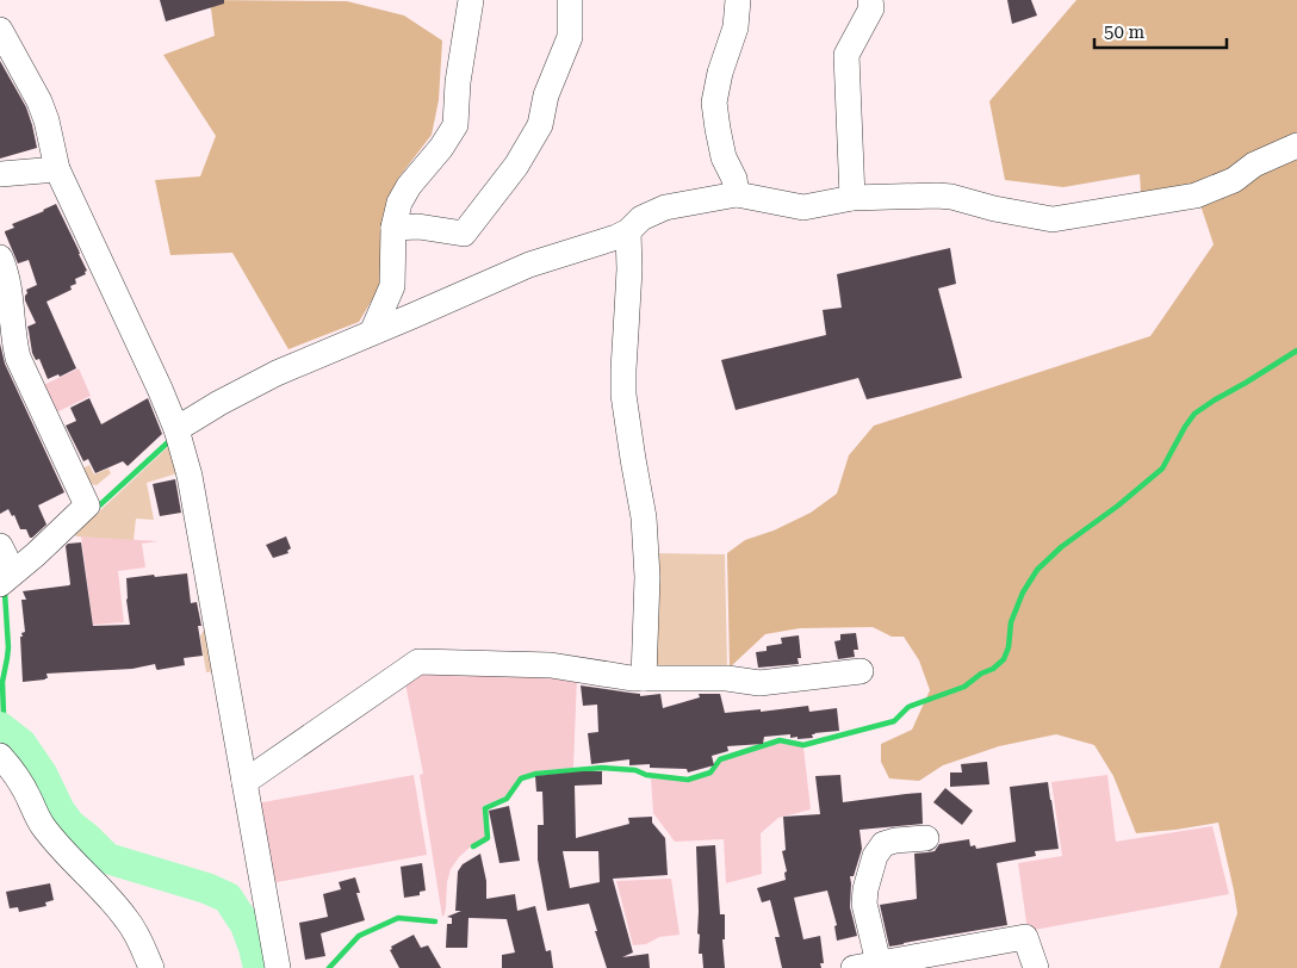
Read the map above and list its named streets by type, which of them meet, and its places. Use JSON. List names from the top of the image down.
{
  "scale_bar": "50 m"
}
